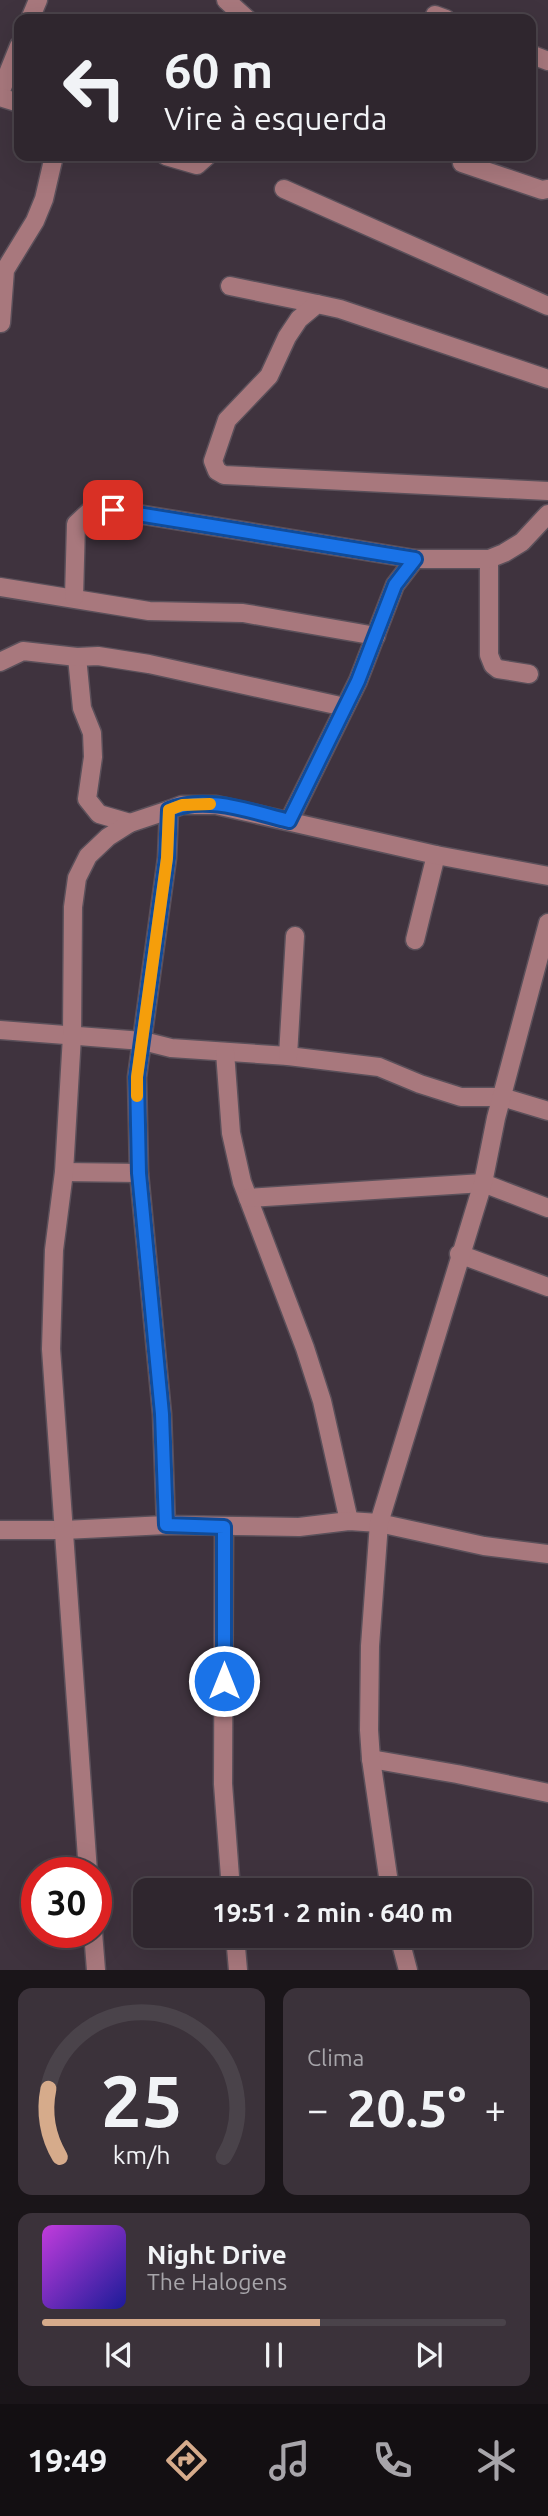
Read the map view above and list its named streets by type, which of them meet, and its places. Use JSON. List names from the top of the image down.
{
  "page": {
    "turn": ["60 m", "Vire à esquerda"],
    "limit": "30",
    "trip": "19:51 · 2 min · 640 m",
    "tile": "Clima",
    "heat": ["−", "20.5°", "+"],
    "song": ["Night Drive", "The Halogens"],
    "tabs": "19:49",
    "gauge": ["25", "km/h"]
  }
}
